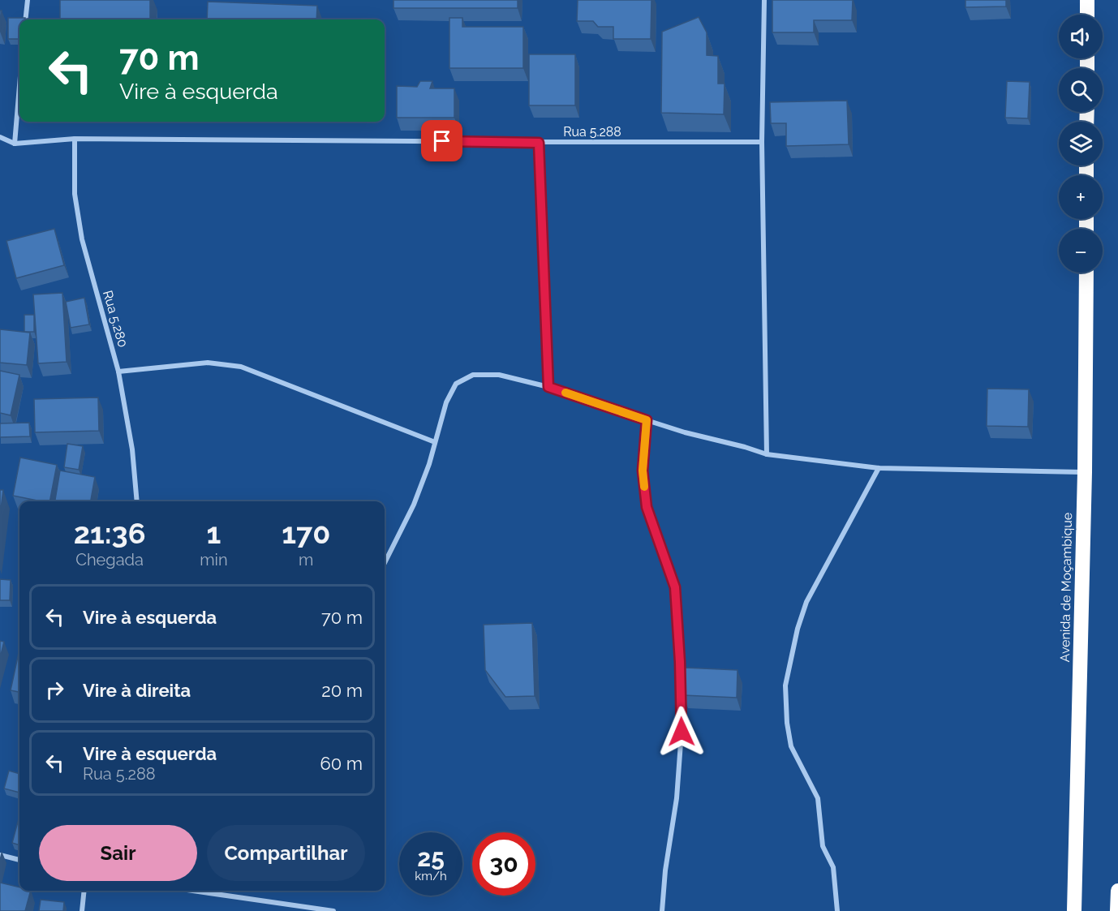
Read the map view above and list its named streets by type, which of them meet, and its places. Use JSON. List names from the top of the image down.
{
  "streets": {
    "highway": ["Avenida de Moçambique"],
    "street": ["Rua 5.288", "Rua 5.280"]
  },
  "crossings": [
    ["Rua 5.288", "Rua 5.280"]
  ],
  "page": {
    "map_buttons": ["+", "−"],
    "turn": ["70 m", "Vire à esquerda"],
    "eta": [
      "21:36",
      "Chegada",
      "1",
      "min",
      "170",
      "m"
    ],
    "list": [
      {
        "name": "Vire à esquerda",
        "value": "70 m"
      },
      {
        "name": "Vire à direita",
        "value": "20 m"
      },
      {
        "name": "Vire à esquerda",
        "note": "Rua 5.288",
        "value": "60 m"
      }
    ],
    "buttons": ["Sair", "Compartilhar"],
    "speed": "25 km/h",
    "limit": "30"
  }
}
